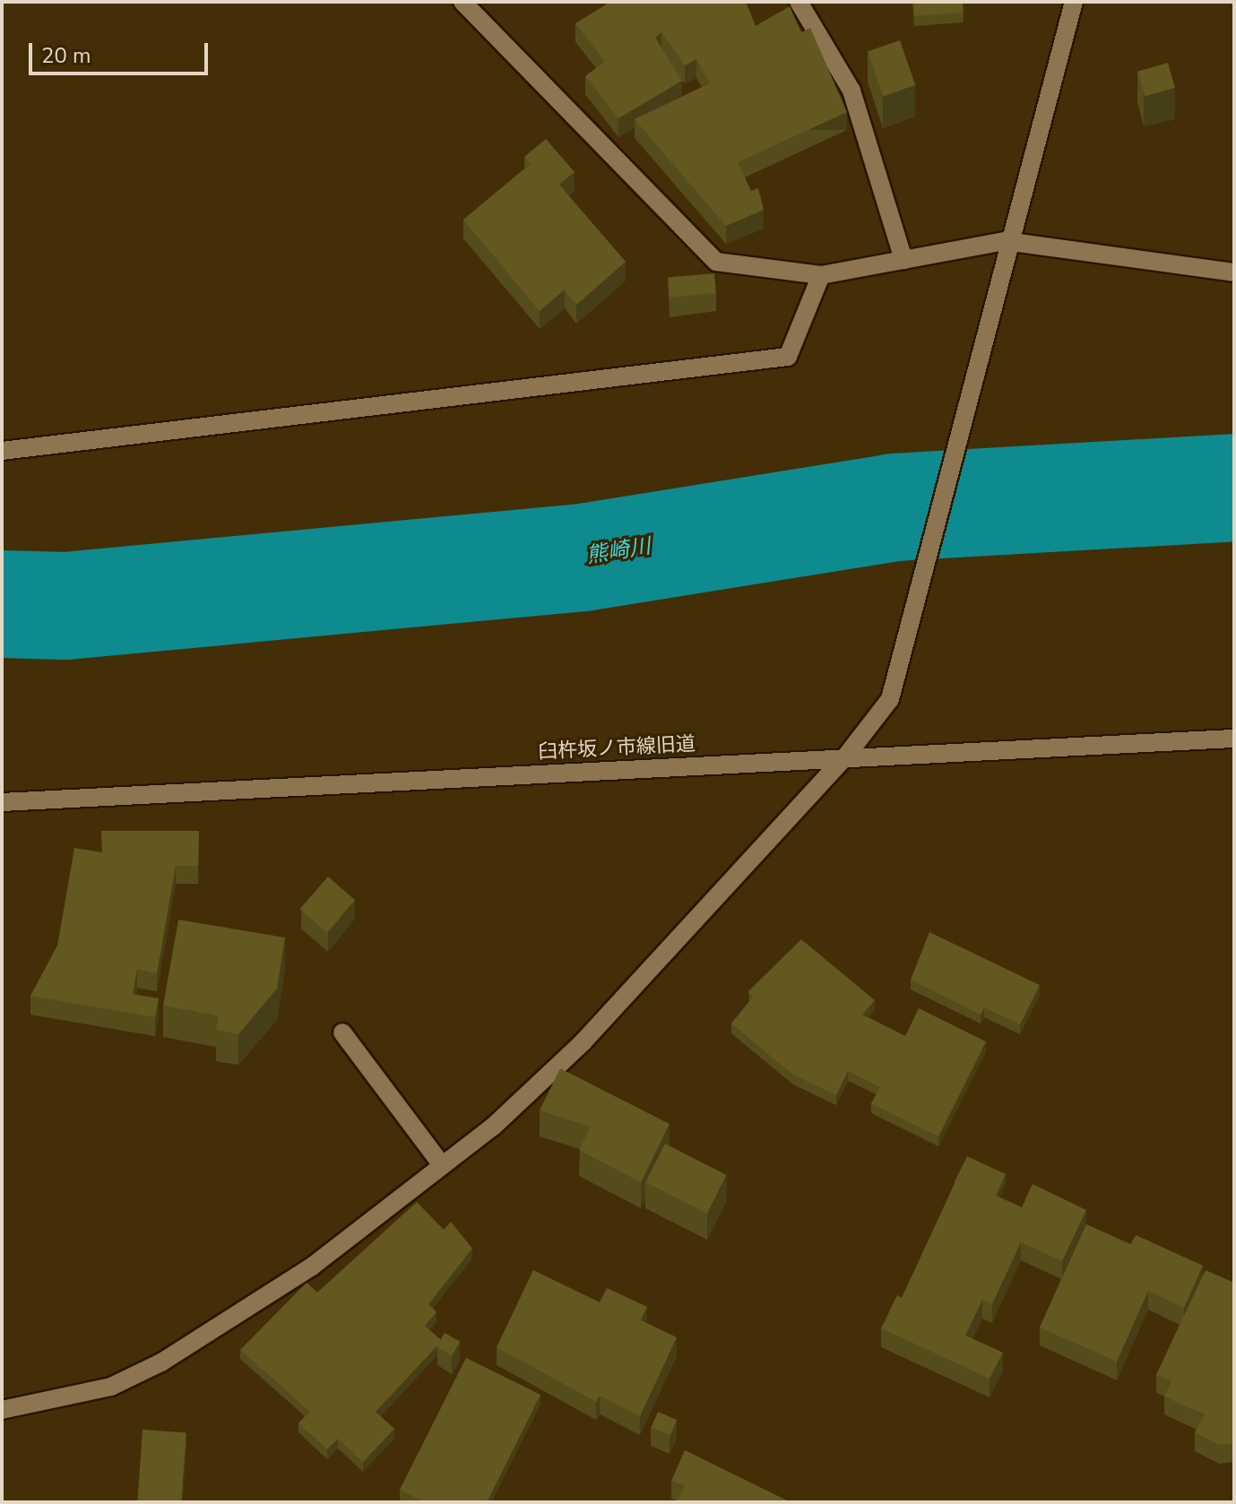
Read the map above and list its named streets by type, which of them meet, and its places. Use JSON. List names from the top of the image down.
{
  "streets": {
    "street": ["臼杵坂ノ市線旧道"]
  },
  "water": ["熊崎川"],
  "scale_bar": "20 m"
}
